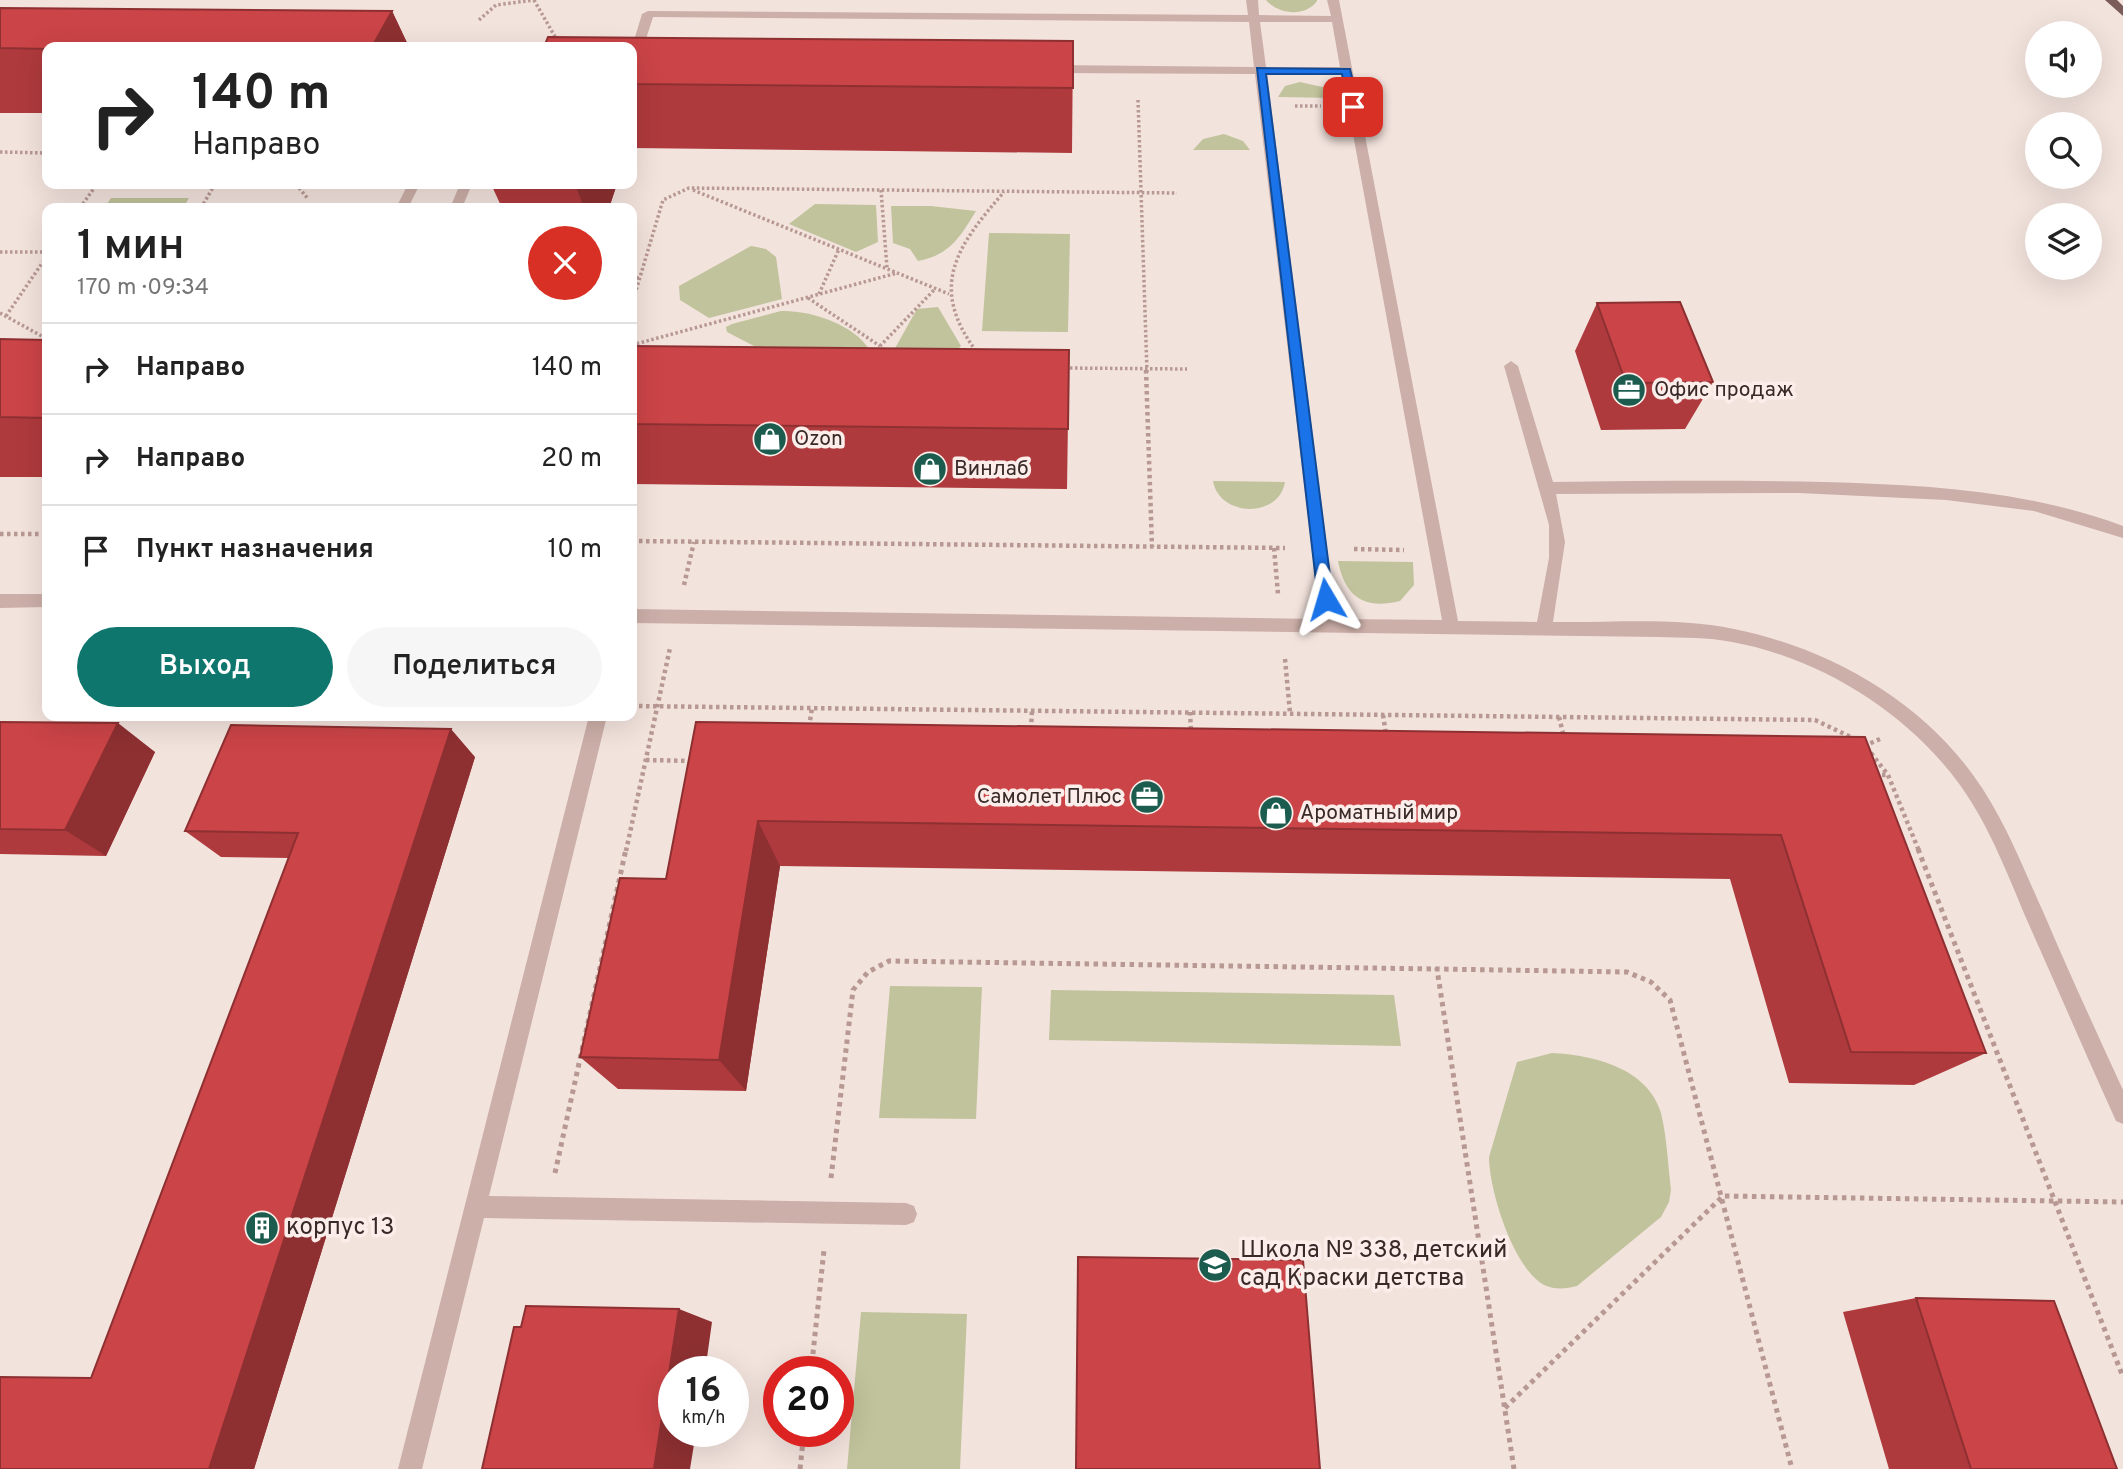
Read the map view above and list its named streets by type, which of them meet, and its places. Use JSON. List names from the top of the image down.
{
  "places": {
    "office": ["Офис продаж", "Самолет Плюс"],
    "shop": ["Ozon", "Винлаб", "Ароматный мир"],
    "building": ["корпус 13"],
    "school or university": ["Школа № 338, детский сад Краски детства"]
  },
  "page": {
    "turn": ["140 m", "Направо"],
    "heading": ["1 мин", "170 m · 09:34"],
    "list": [
      {
        "name": "Направо",
        "value": "140 m"
      },
      {
        "name": "Направо",
        "value": "20 m"
      },
      {
        "name": "Пункт назначения",
        "value": "10 m"
      }
    ],
    "buttons": ["Выход", "Поделиться"],
    "speed": "16 km/h",
    "limit": "20"
  }
}
